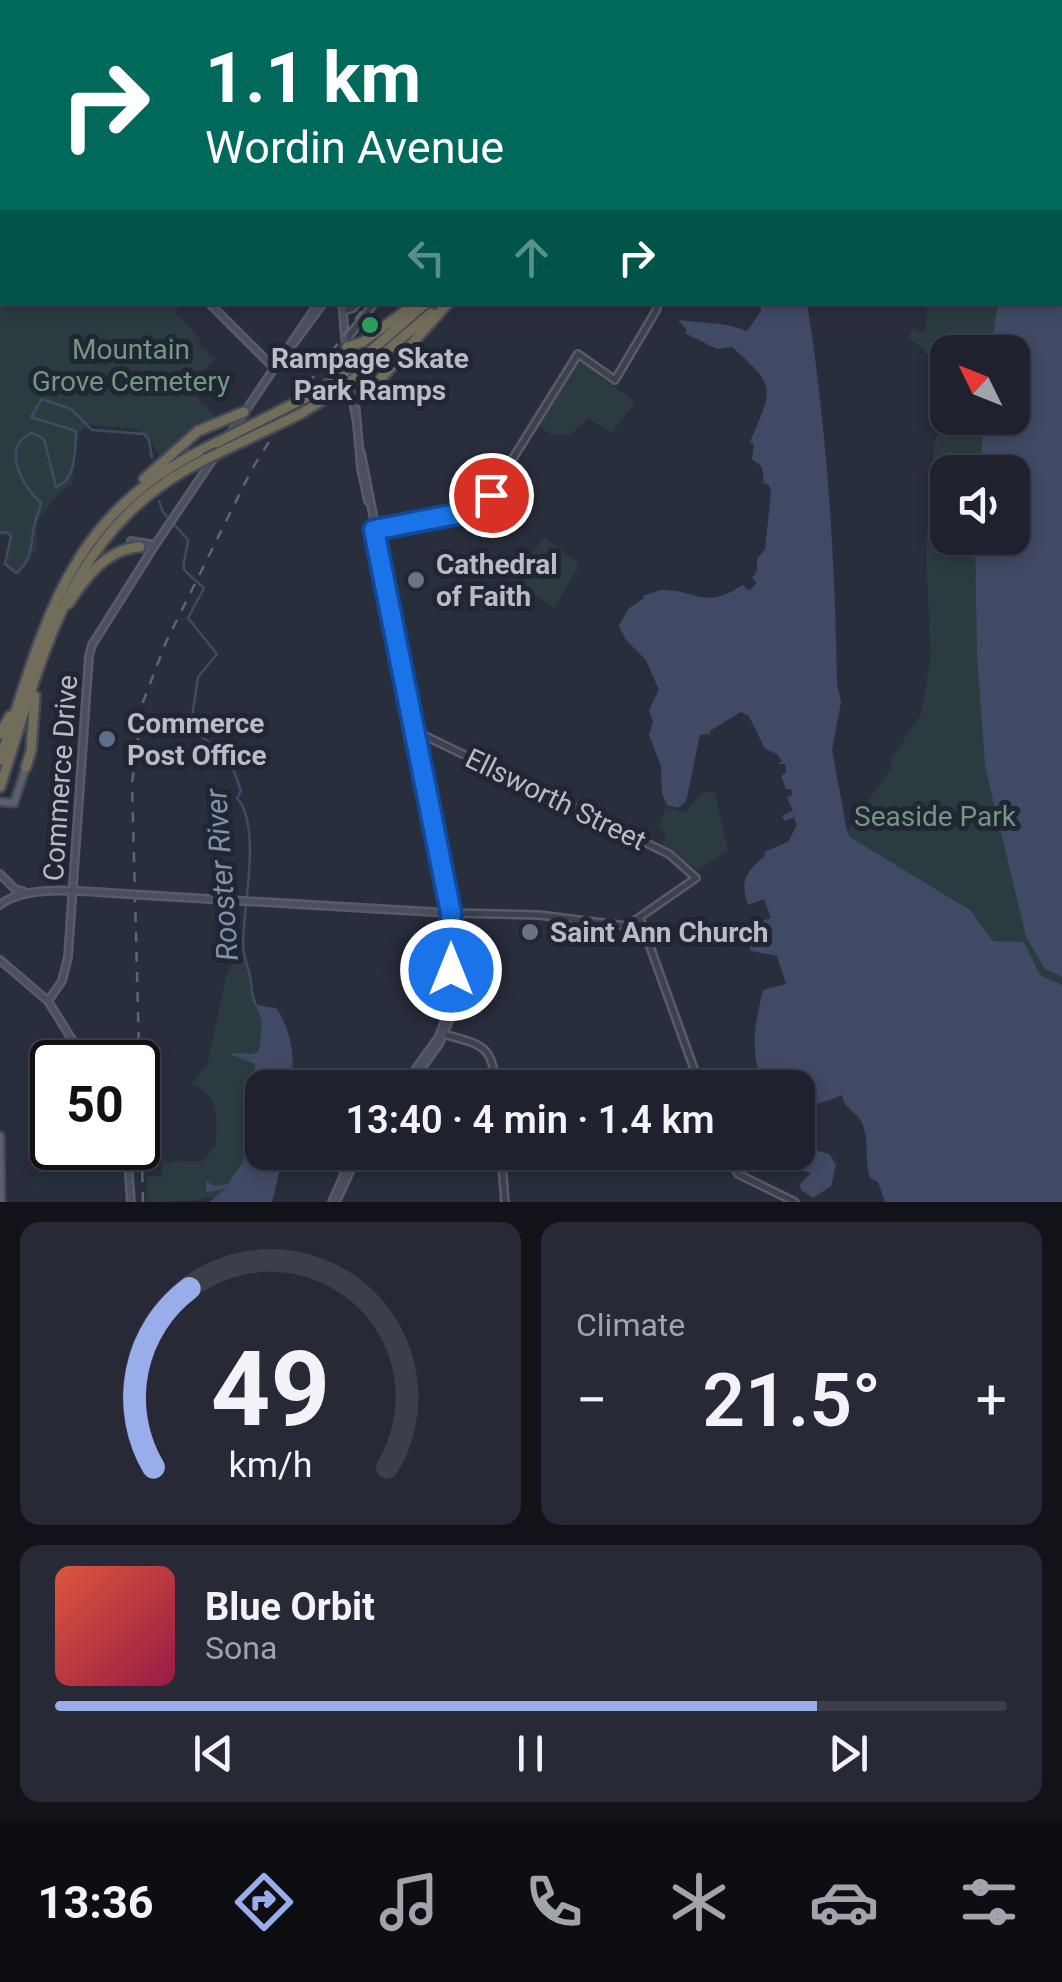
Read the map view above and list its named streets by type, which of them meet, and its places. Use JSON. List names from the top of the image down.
{
  "streets": {
    "main road": ["Commerce Drive"],
    "street": ["Ellsworth Street"]
  },
  "water": ["Rooster River"],
  "parks": ["Mountain Grove Cemetery", "Seaside Park"],
  "places": [
    "Rampage Skate Park Ramps",
    "Cathedral of Faith",
    "Commerce Post Office",
    "Saint Ann Church"
  ],
  "north": "top left",
  "page": {
    "turn": ["1.1 km", "Wordin Avenue"],
    "limit": "50",
    "trip": "13:40 · 4 min · 1.4 km",
    "tile": "Climate",
    "heat": ["−", "21.5°", "+"],
    "song": ["Blue Orbit", "Sona"],
    "tabs": "13:36",
    "gauge": ["49", "km/h"]
  }
}
